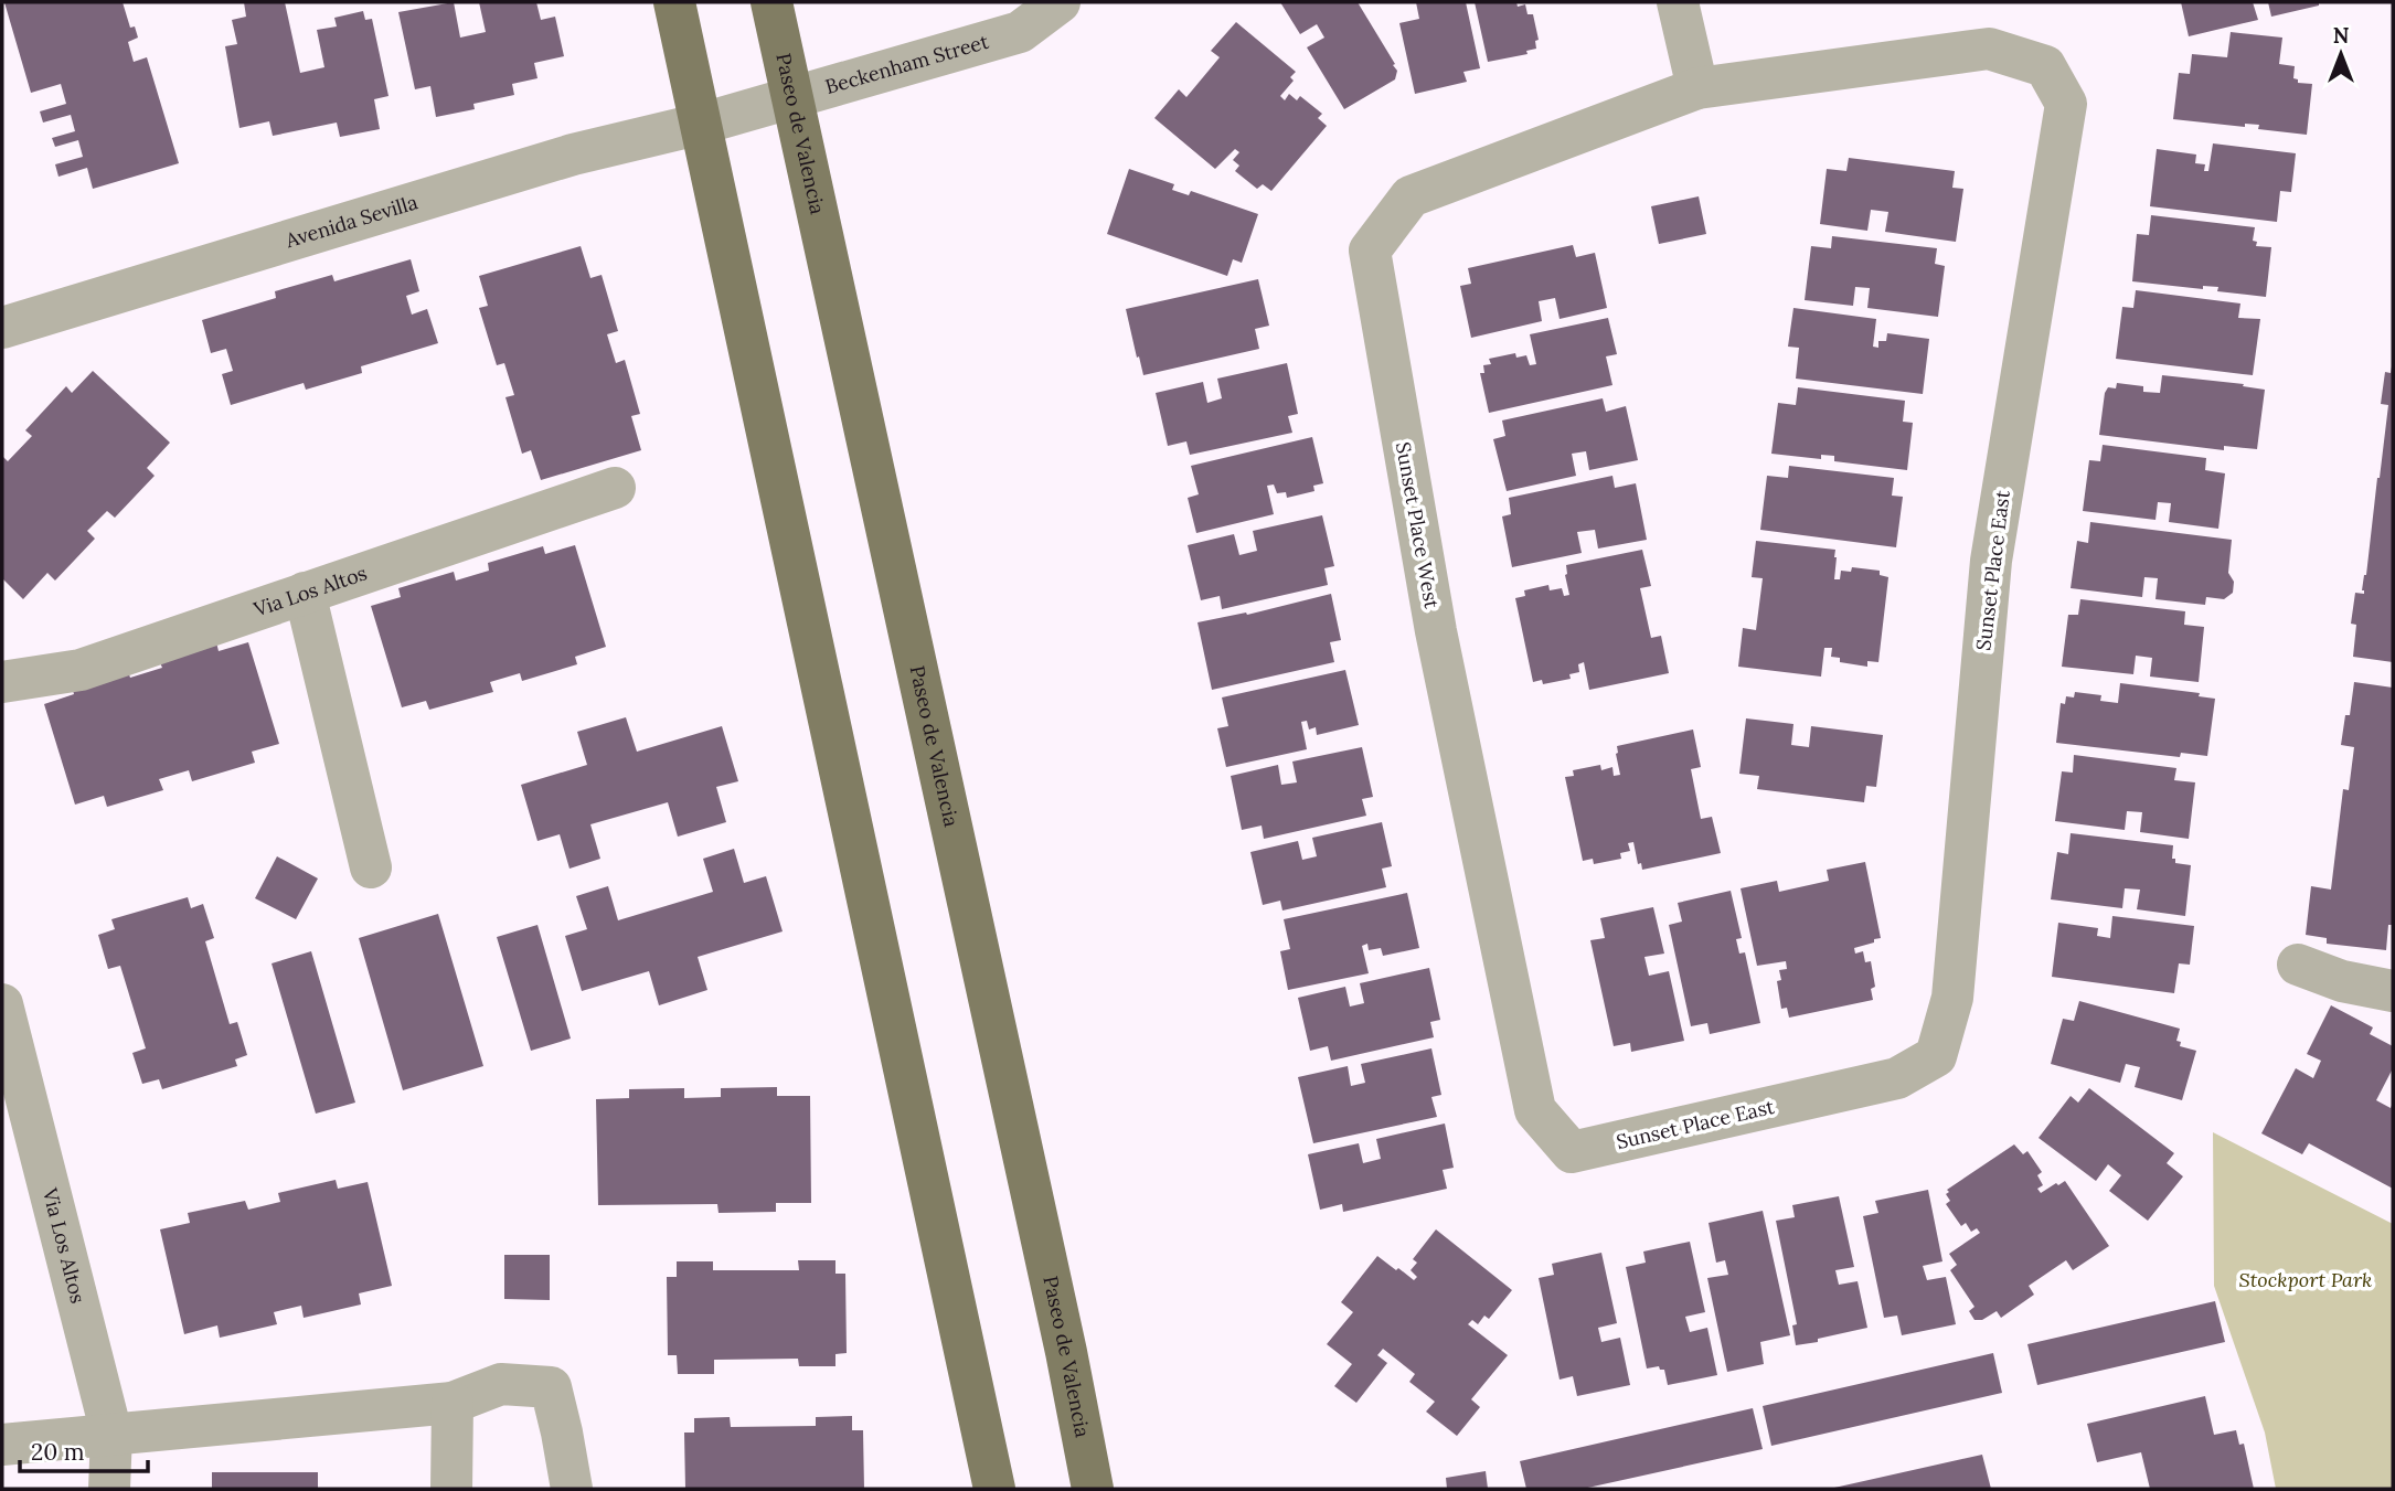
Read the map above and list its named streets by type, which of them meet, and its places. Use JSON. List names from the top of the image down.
{
  "streets": {
    "main road": ["Paseo de Valencia"],
    "street": [
      "Beckenham Street",
      "Avenida Sevilla",
      "Sunset Place West",
      "Sunset Place East",
      "Via Los Altos"
    ]
  },
  "crossings": [
    ["Beckenham Street", "Paseo de Valencia"],
    ["Beckenham Street", "Avenida Sevilla"],
    ["Sunset Place West", "Sunset Place East"]
  ],
  "parks": ["Stockport Park"],
  "scale_bar": "20 m",
  "north": "top"
}
